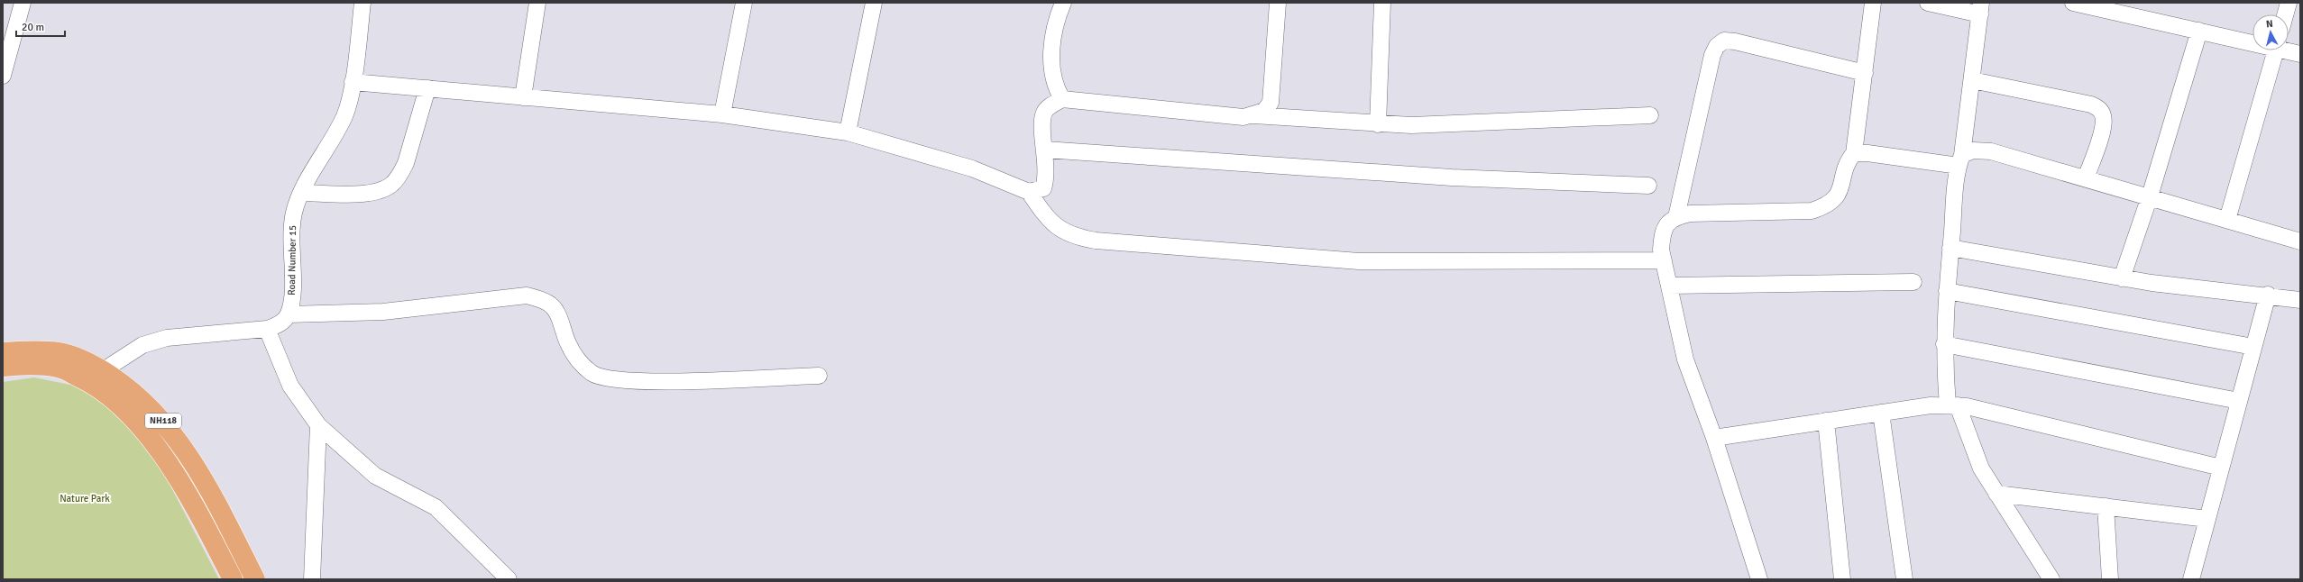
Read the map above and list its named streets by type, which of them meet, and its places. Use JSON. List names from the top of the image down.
{
  "streets": {
    "highway": ["NH118"],
    "street": ["Road Number 15"]
  },
  "parks": ["Nature Park"],
  "scale_bar": "20 m",
  "north": "top"
}
